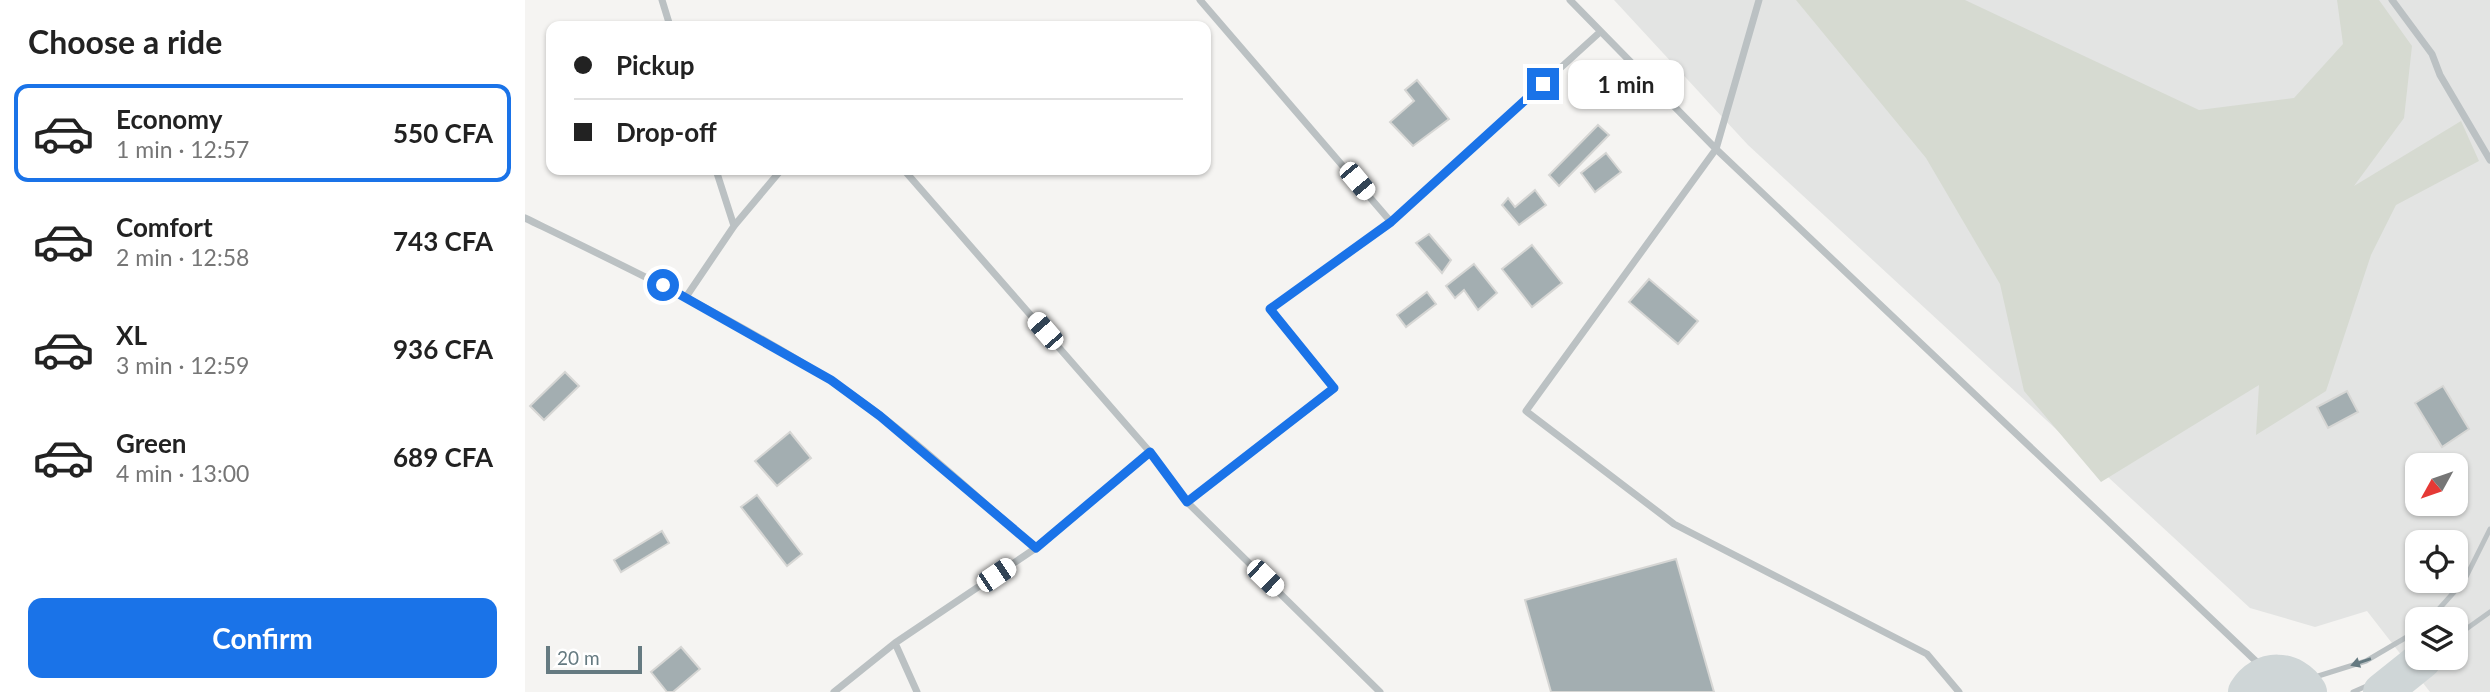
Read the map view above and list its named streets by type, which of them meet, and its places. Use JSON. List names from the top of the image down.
{
  "scale_bar": "20 m",
  "north": "bottom left",
  "page": {
    "heading": "Choose a ride",
    "banner": ["Pickup", "Drop-off"],
    "bubble": "1 min",
    "list": [
      {
        "name": "Economy",
        "note": "1 min · 12:57",
        "value": "550 CFA"
      },
      {
        "name": "Comfort",
        "note": "2 min · 12:58",
        "value": "743 CFA"
      },
      {
        "name": "XL",
        "note": "3 min · 12:59",
        "value": "936 CFA"
      },
      {
        "name": "Green",
        "note": "4 min · 13:00",
        "value": "689 CFA"
      }
    ],
    "buttons": "Confirm",
    "scale": "20 m"
  }
}
